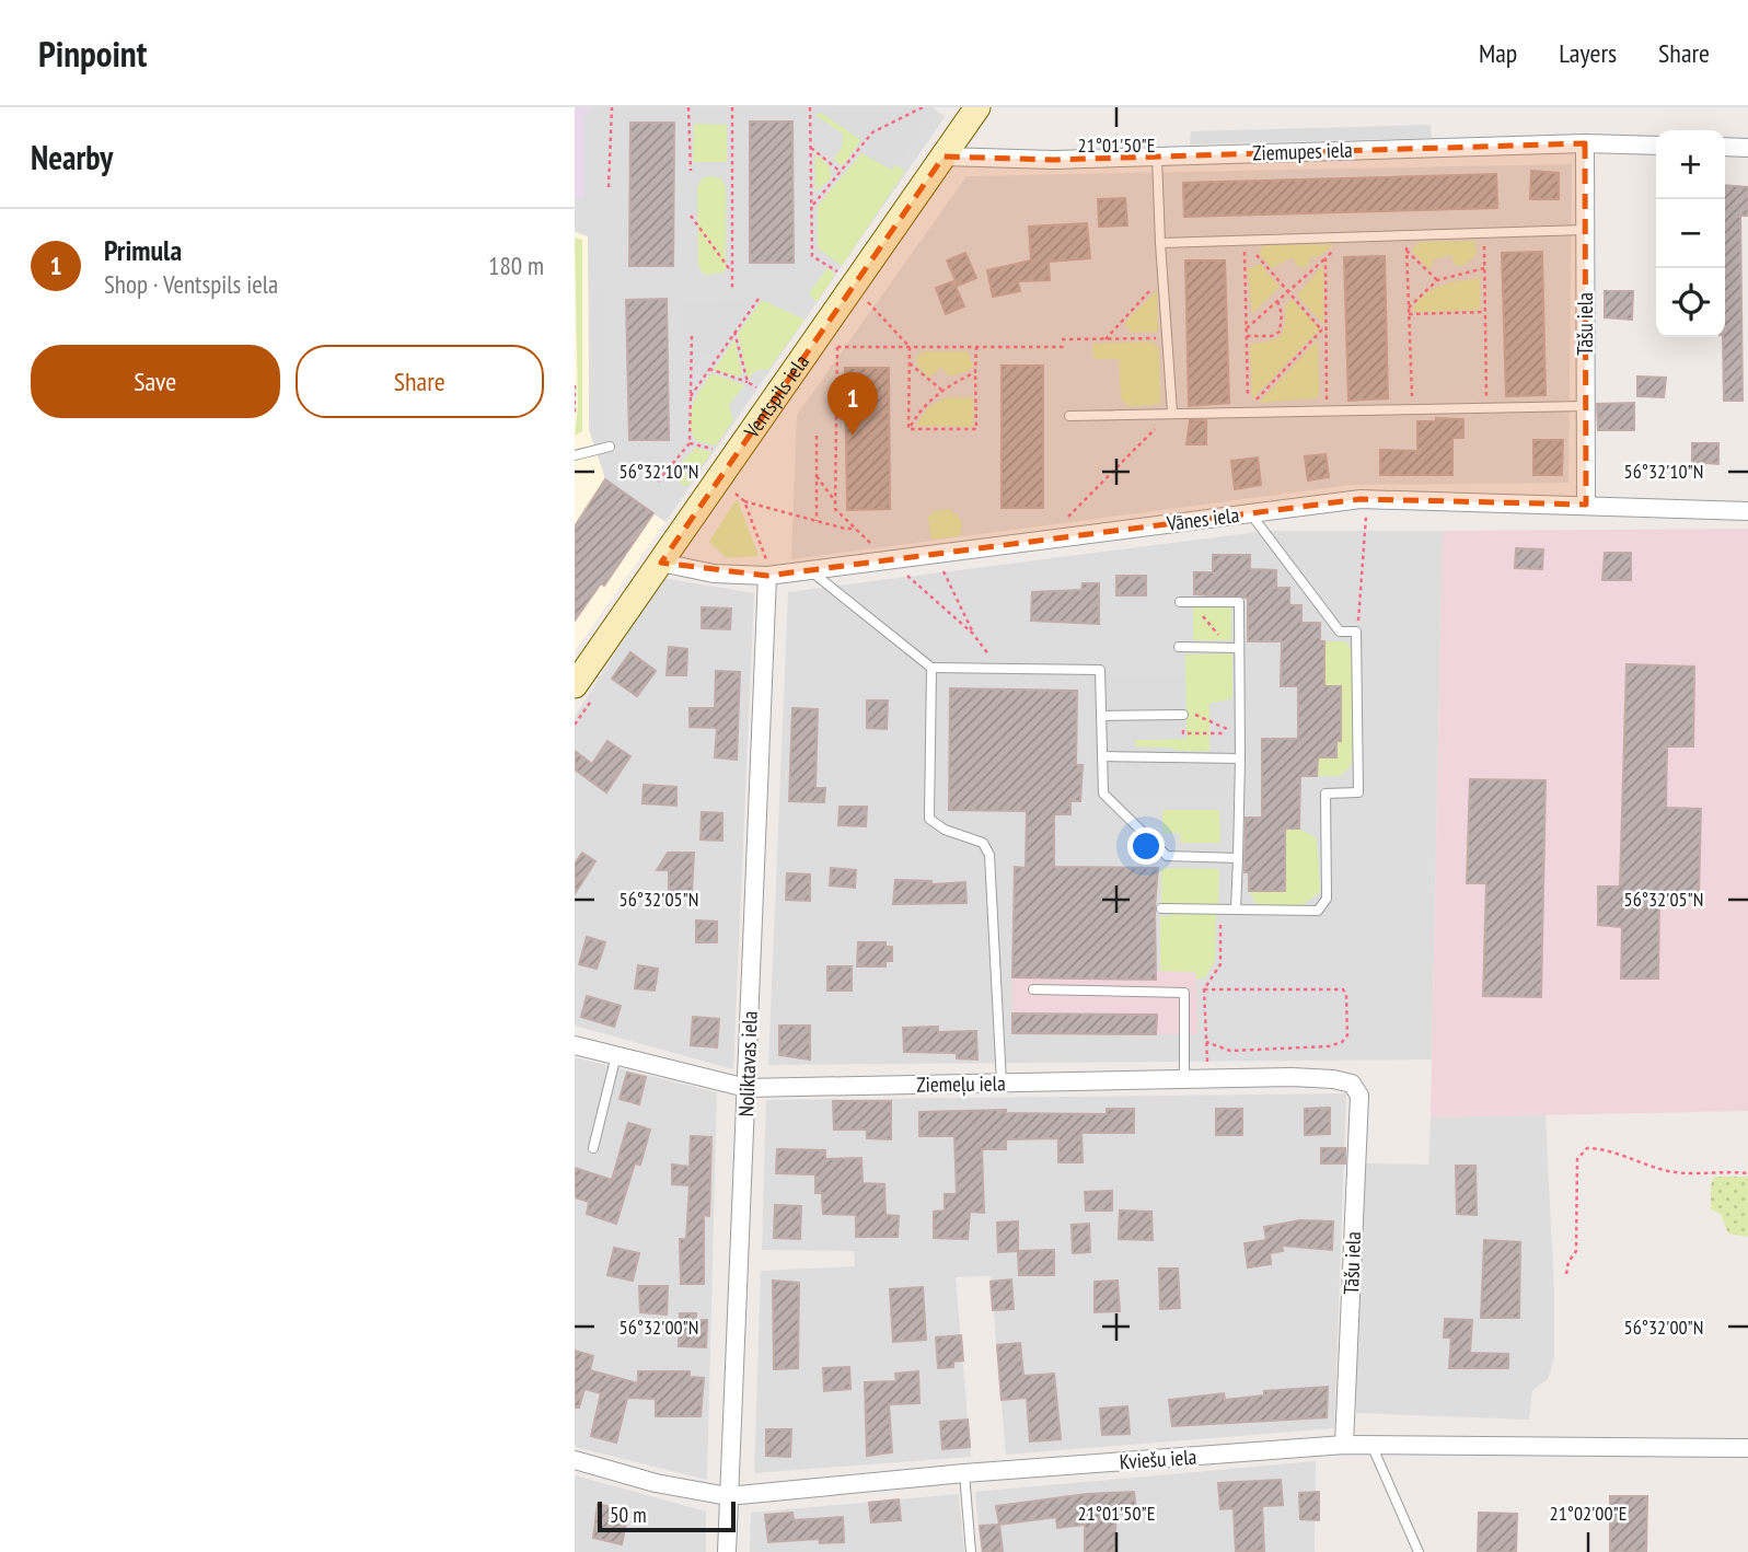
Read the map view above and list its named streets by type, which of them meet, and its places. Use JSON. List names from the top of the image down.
{
  "streets": {
    "street": [
      "Ziemupes iela",
      "Tāšu iela",
      "Ventspils iela",
      "Vānes iela",
      "Noliktavas iela",
      "Ziemeļu iela",
      "Kviešu iela"
    ]
  },
  "crossings": [
    ["Ziemupes iela", "Tāšu iela"],
    ["Ziemupes iela", "Ventspils iela"],
    ["Tāšu iela", "Vānes iela"],
    ["Tāšu iela", "Ziemeļu iela"],
    ["Tāšu iela", "Kviešu iela"],
    ["Ventspils iela", "Vānes iela"],
    ["Vānes iela", "Noliktavas iela"],
    ["Noliktavas iela", "Ziemeļu iela"],
    ["Noliktavas iela", "Kviešu iela"]
  ],
  "scale_bar": "50 m",
  "page": {
    "header": "Pinpoint",
    "nav": ["Map", "Layers", "Share"],
    "heading": "Nearby",
    "map_buttons": ["+", "−"],
    "list": [
      {
        "mark": "1",
        "name": "Primula",
        "note": "Shop · Ventspils iela",
        "value": "180 m"
      }
    ],
    "buttons": ["Save", "Share"],
    "pins": "1",
    "scale": "50 m"
  },
  "coordinates": [
    "21°01'50\"E",
    "56°32'10\"N",
    "56°32'05\"N",
    "56°32'00\"N",
    "21°02'00\"E"
  ]
}
